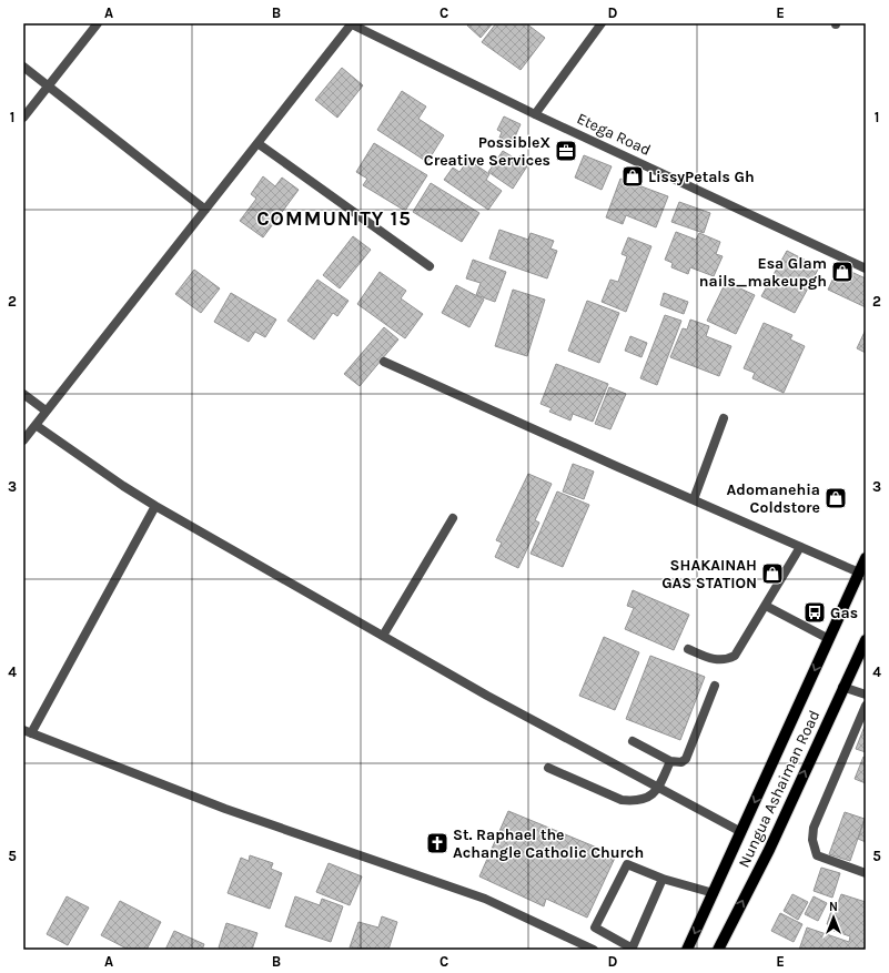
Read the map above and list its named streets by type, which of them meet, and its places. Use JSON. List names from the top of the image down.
{
  "streets": {
    "main road": ["Nungua Ashaiman Road"],
    "street": ["Etega Road"]
  },
  "districts": ["COMMUNITY 15"],
  "places": {
    "office": ["PossibleX Creative Services"],
    "shop": [
      "LissyPetals Gh",
      "Esa Glam nails_makeupgh",
      "Adomanehia Coldstore",
      "SHAKAINAH GAS STATION"
    ],
    "bus stop": ["Gas"],
    "church": ["St. Raphael the Achangle Catholic Church"]
  },
  "north": "top",
  "grid": {
    "columns": [
      "A",
      "B",
      "C",
      "D",
      "E"
    ],
    "rows": [
      "1",
      "2",
      "3",
      "4",
      "5"
    ]
  }
}
